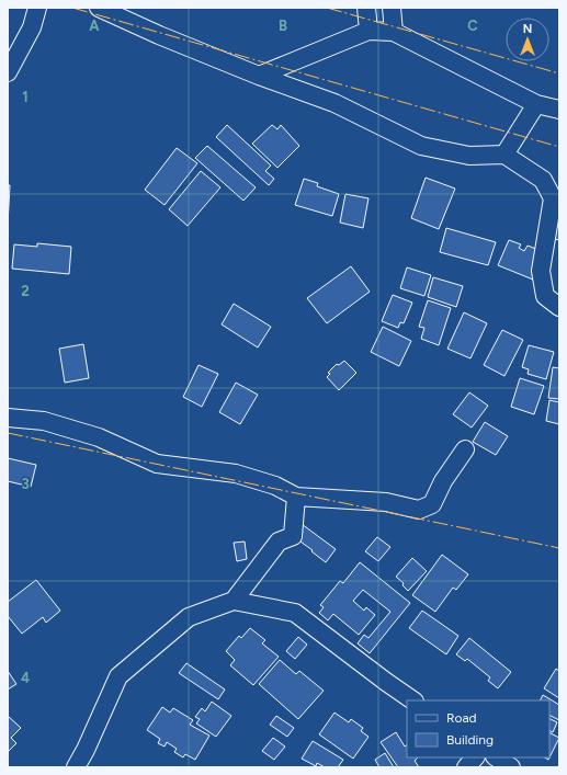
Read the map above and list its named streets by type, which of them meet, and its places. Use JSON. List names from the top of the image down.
{
  "legend": ["Road", "Building"],
  "north": "top",
  "grid": {
    "columns": ["A", "B", "C"],
    "rows": [
      "1",
      "2",
      "3",
      "4"
    ]
  }
}
